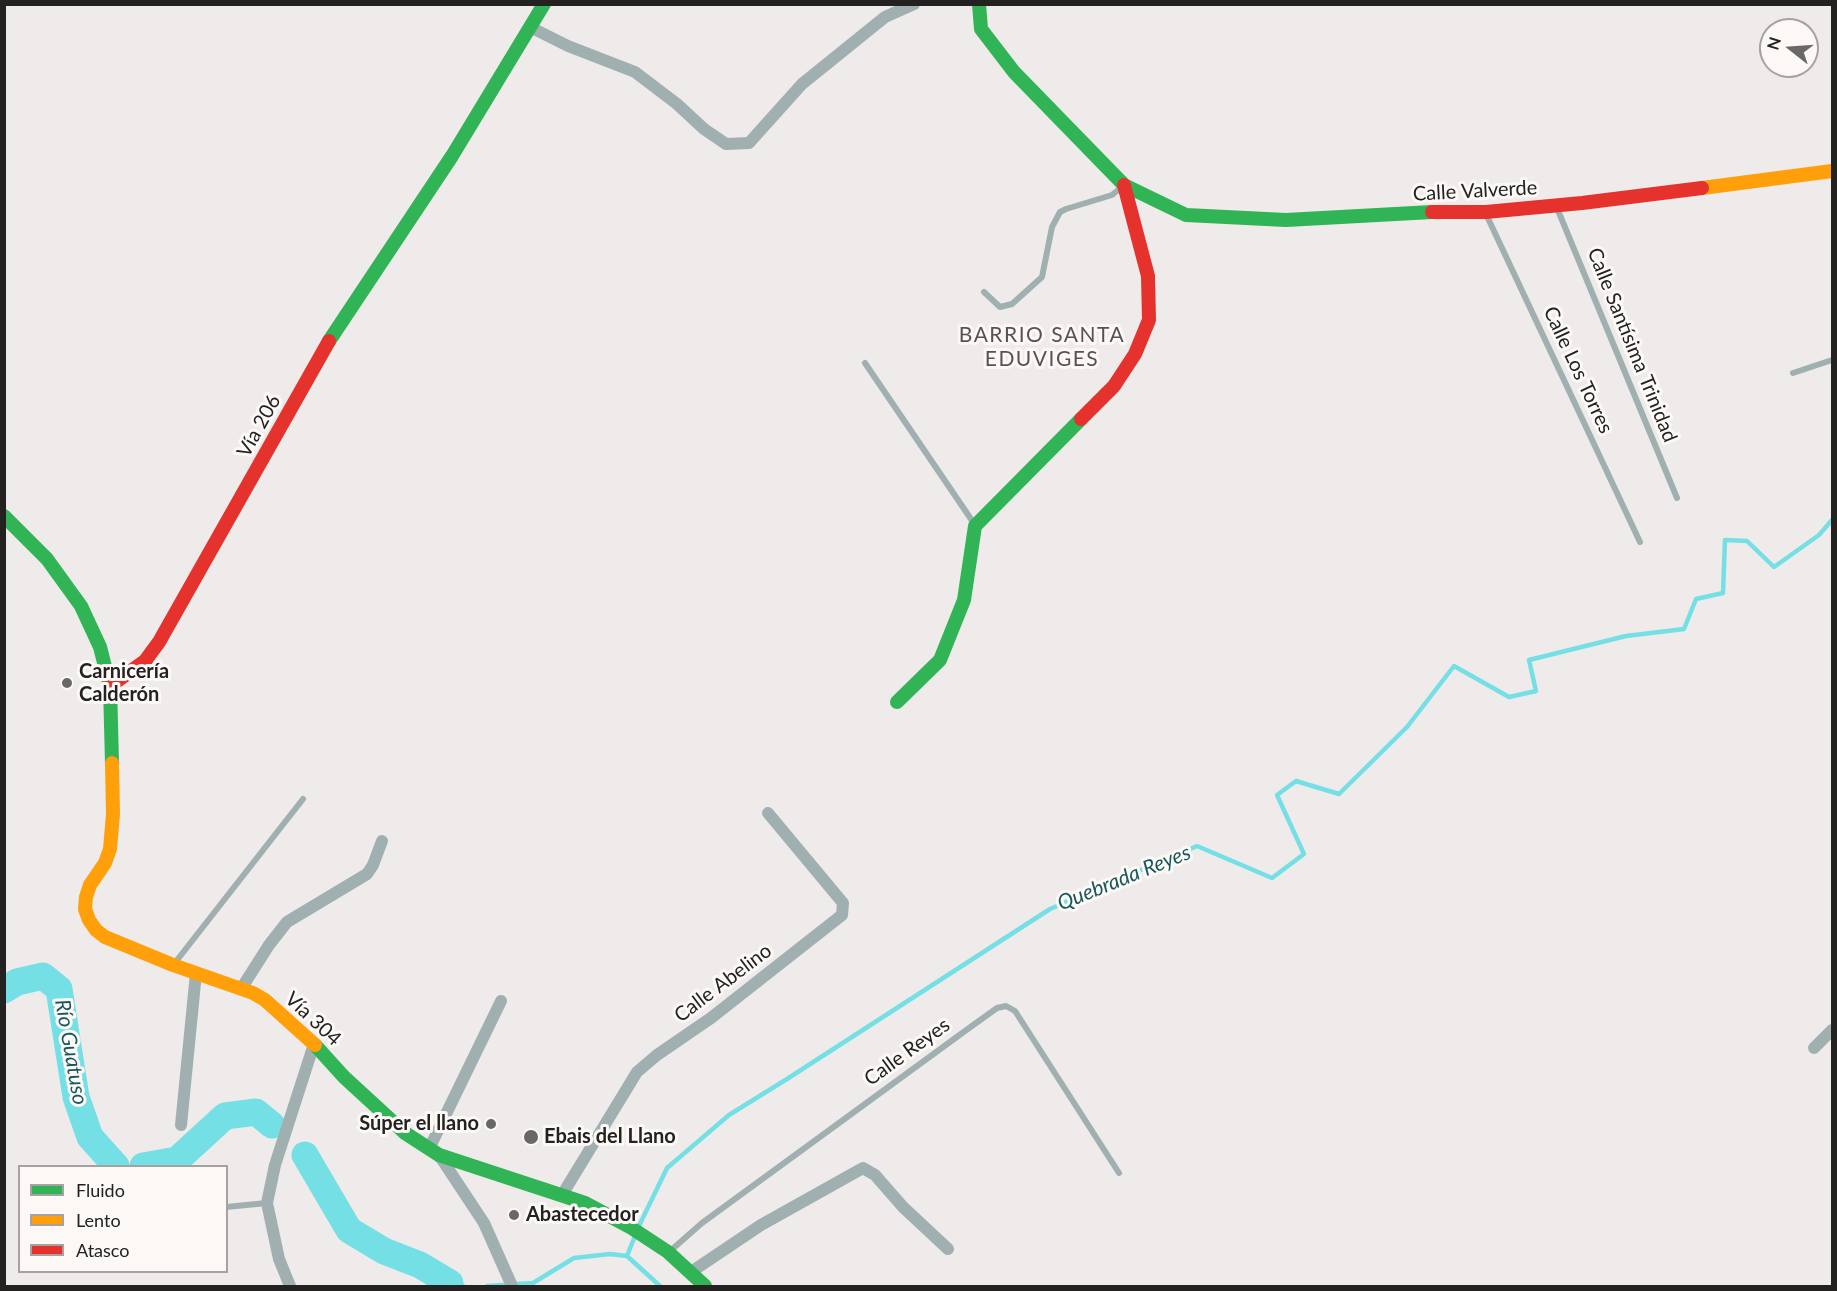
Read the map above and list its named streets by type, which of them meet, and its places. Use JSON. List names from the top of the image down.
{
  "streets": {
    "street": [
      "Calle Valverde",
      "Vía 206",
      "Calle Abelino",
      "Vía 304"
    ],
    "lane": ["Calle Santísima Trinidad", "Calle Los Torres", "Calle Reyes"]
  },
  "crossings": [
    ["Calle Valverde", "Calle Santísima Trinidad"],
    ["Calle Valverde", "Calle Los Torres"],
    ["Vía 206", "Vía 304"],
    ["Calle Abelino", "Vía 304"],
    ["Vía 304", "Calle Reyes"]
  ],
  "districts": ["BARRIO SANTA EDUVIGES"],
  "water": ["Quebrada Reyes", "Río Guatuso"],
  "places": [
    "Carnicería Calderón",
    "Súper el llano",
    "Ebais del Llano",
    "Abastecedor"
  ],
  "legend": ["Fluido", "Lento", "Atasco"],
  "north": "left"
}
